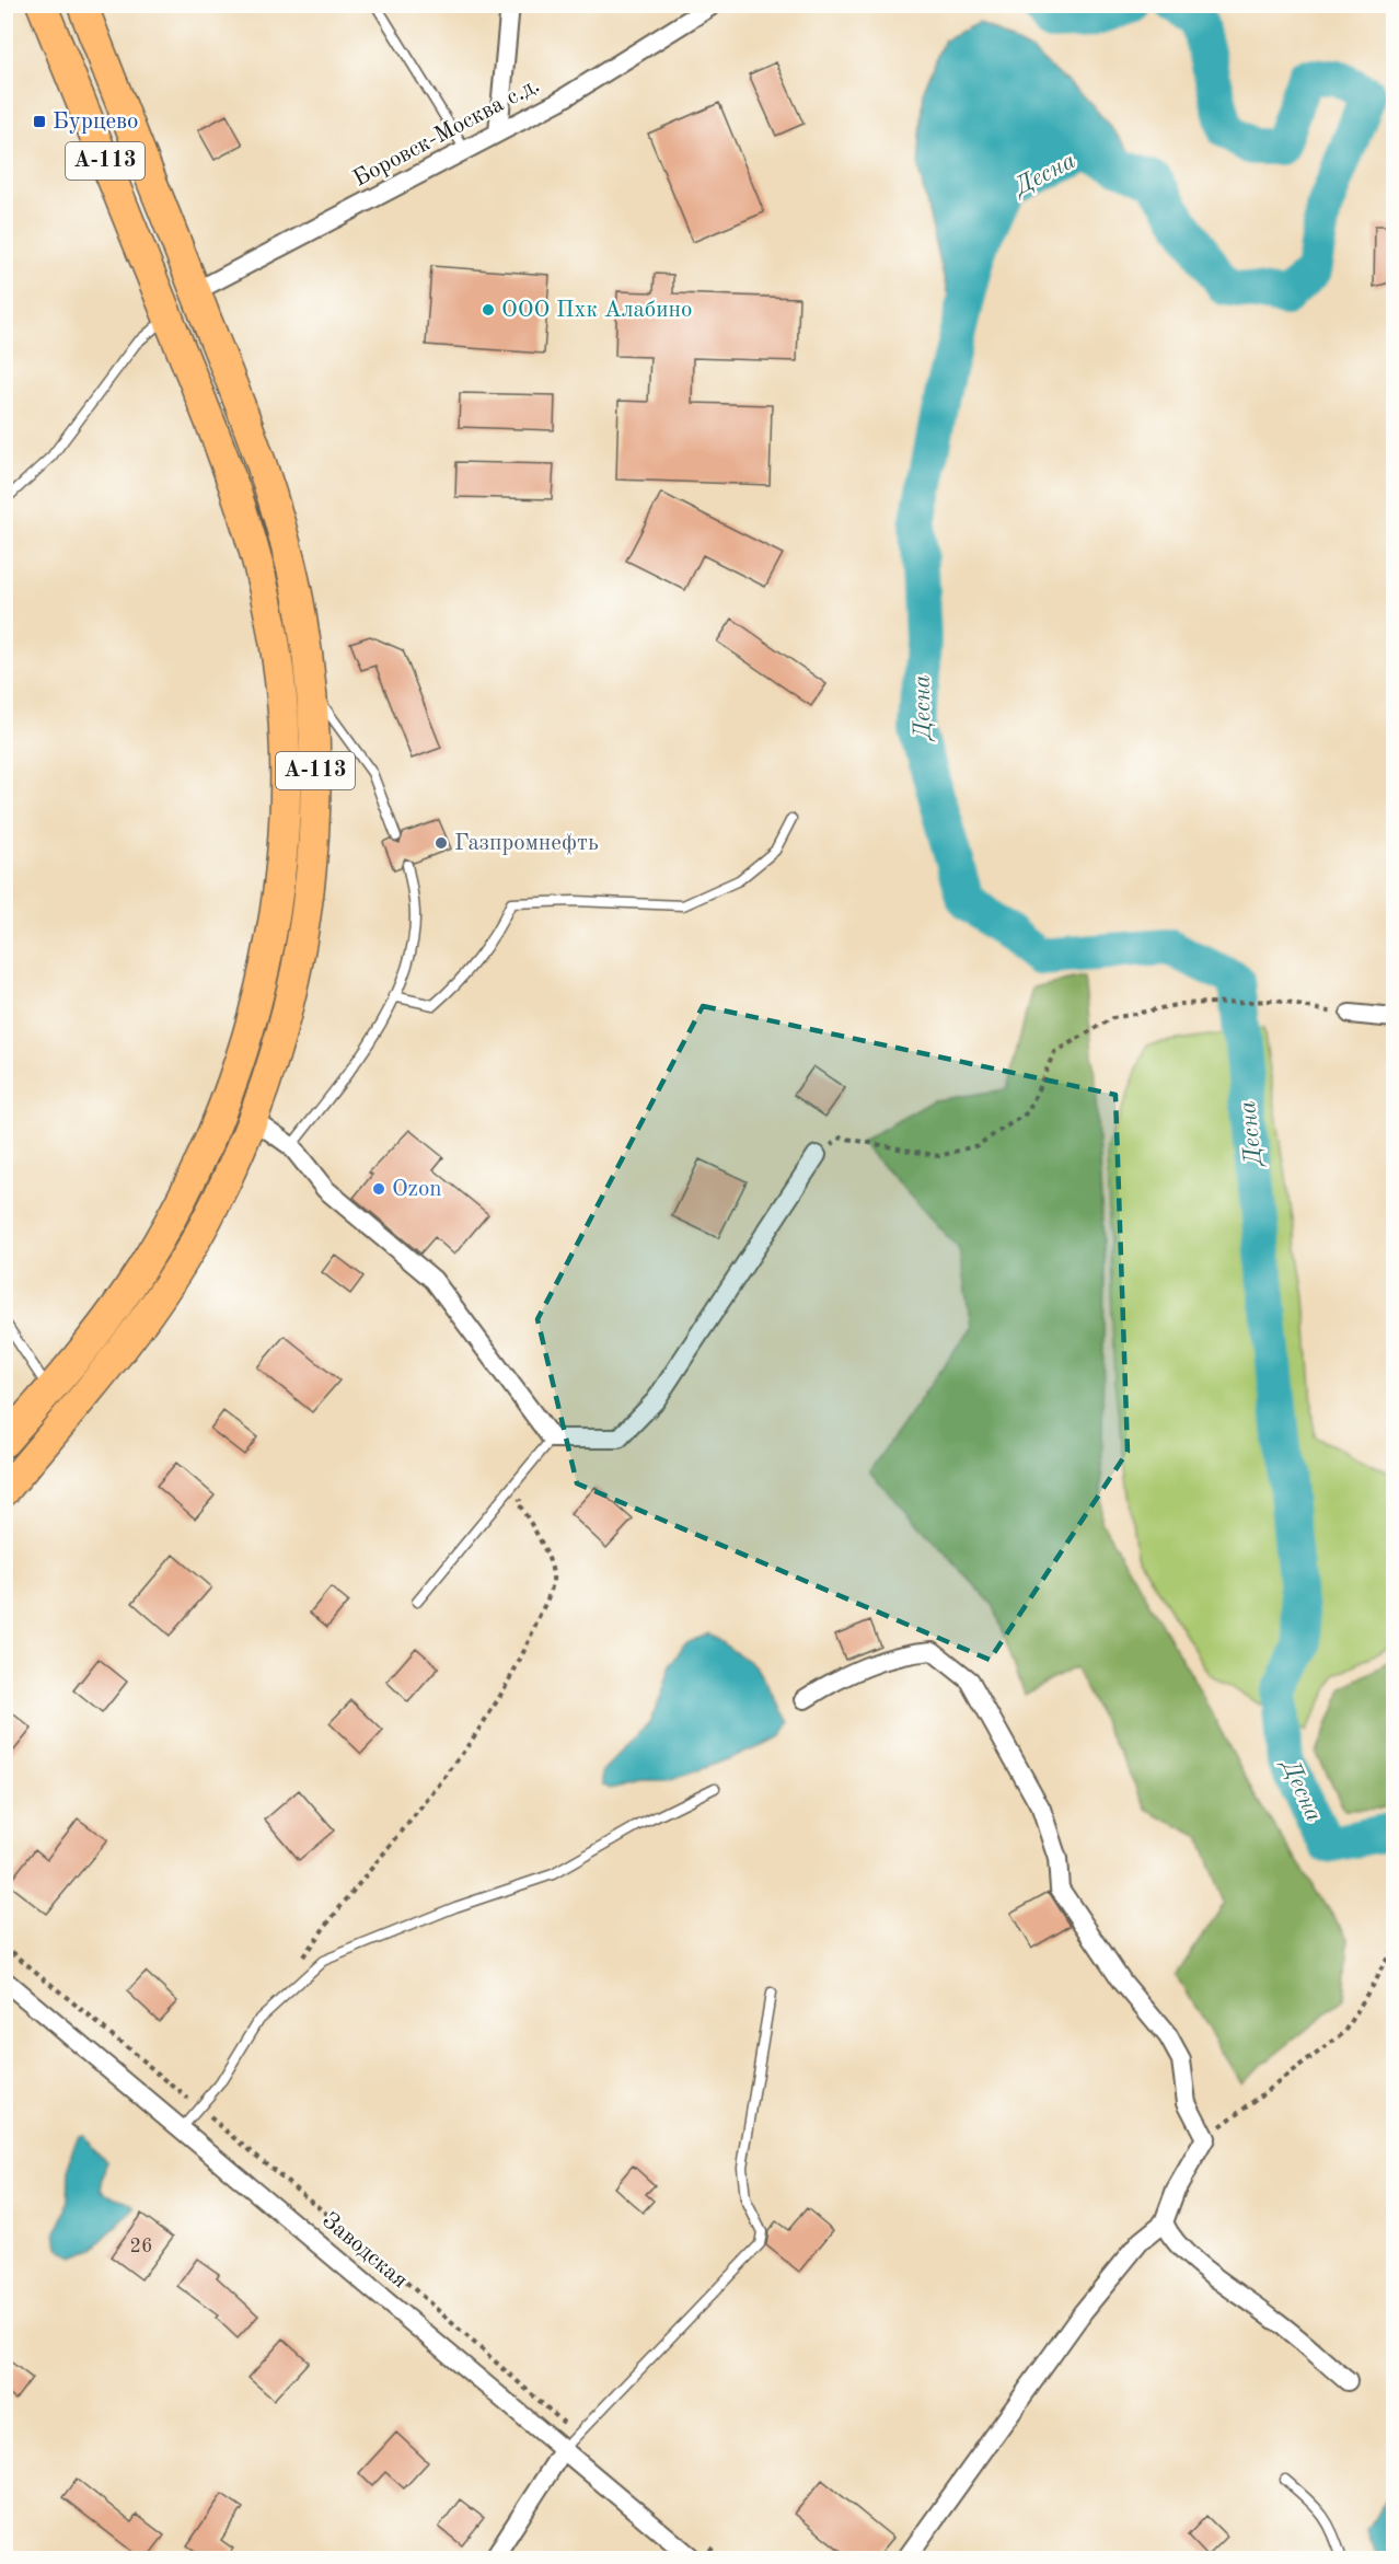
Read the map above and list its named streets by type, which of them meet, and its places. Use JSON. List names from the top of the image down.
{
  "streets": {
    "highway": ["А-113"],
    "street": ["Боровск-Москва с.д.", "Заводская"]
  },
  "crossings": [
    ["Боровск-Москва с.д.", "А-113"]
  ],
  "water": ["Десна"],
  "places": {
    "transit": ["Бурцево"],
    "other": ["ООО Пхк Алабино", "Газпромнефть", "Ozon"]
  },
  "house_numbers": ["26"]
}
